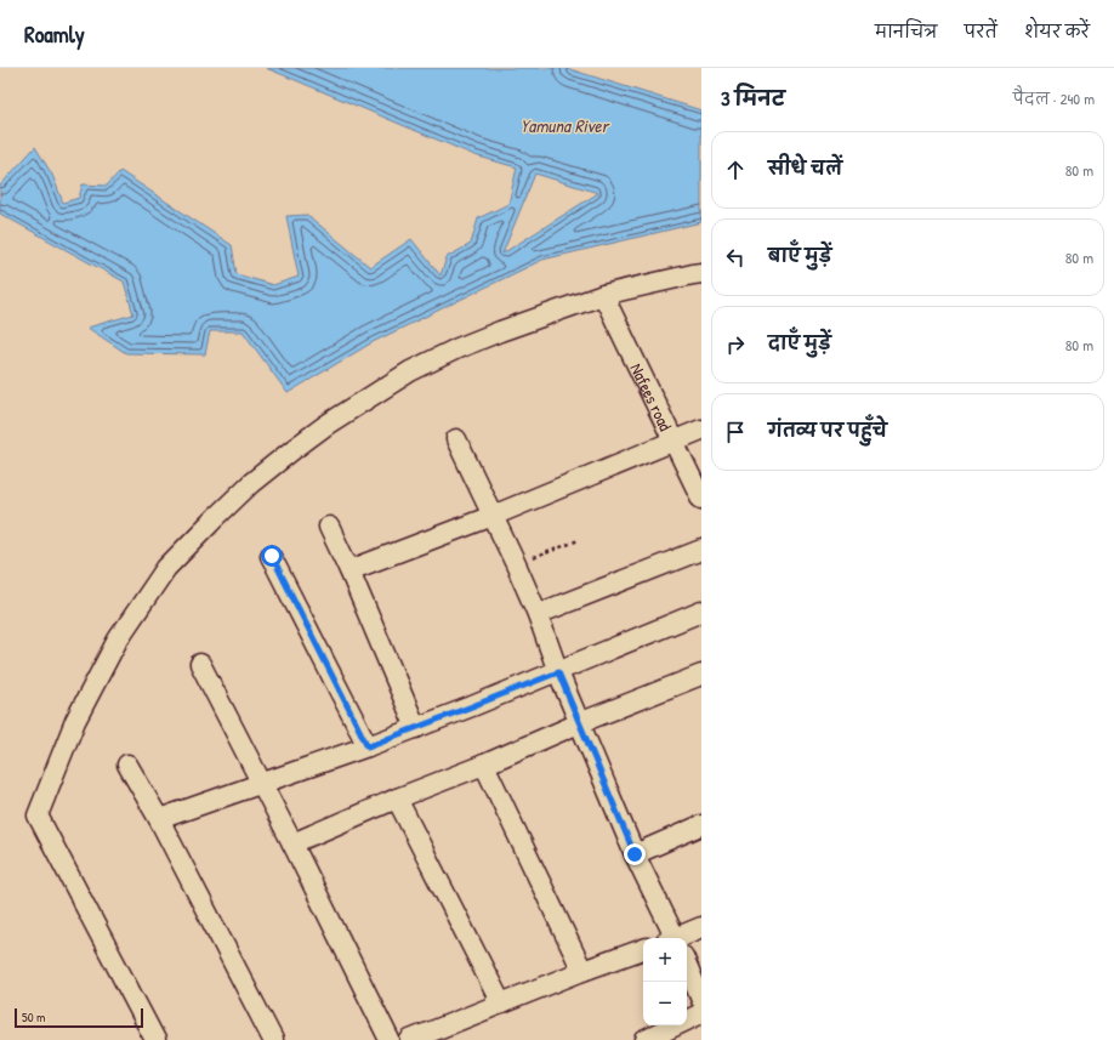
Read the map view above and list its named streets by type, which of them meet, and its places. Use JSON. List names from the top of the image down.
{
  "streets": {
    "street": ["Nafees road"]
  },
  "water": ["Yamuna River"],
  "scale_bar": "50 m",
  "page": {
    "header": "Roamly",
    "nav": ["मानचित्र", "परतें", "शेयर करें"],
    "heading": ["3 मिनट", "पैदल · 240 m"],
    "list": [
      ["सीधे चलें", "80 m"],
      ["बाएँ मुड़ें", "80 m"],
      ["दाएँ मुड़ें", "80 m"],
      "गंतव्य पर पहुँचे"
    ],
    "map_buttons": ["+", "−"],
    "scale": "50 m"
  }
}
